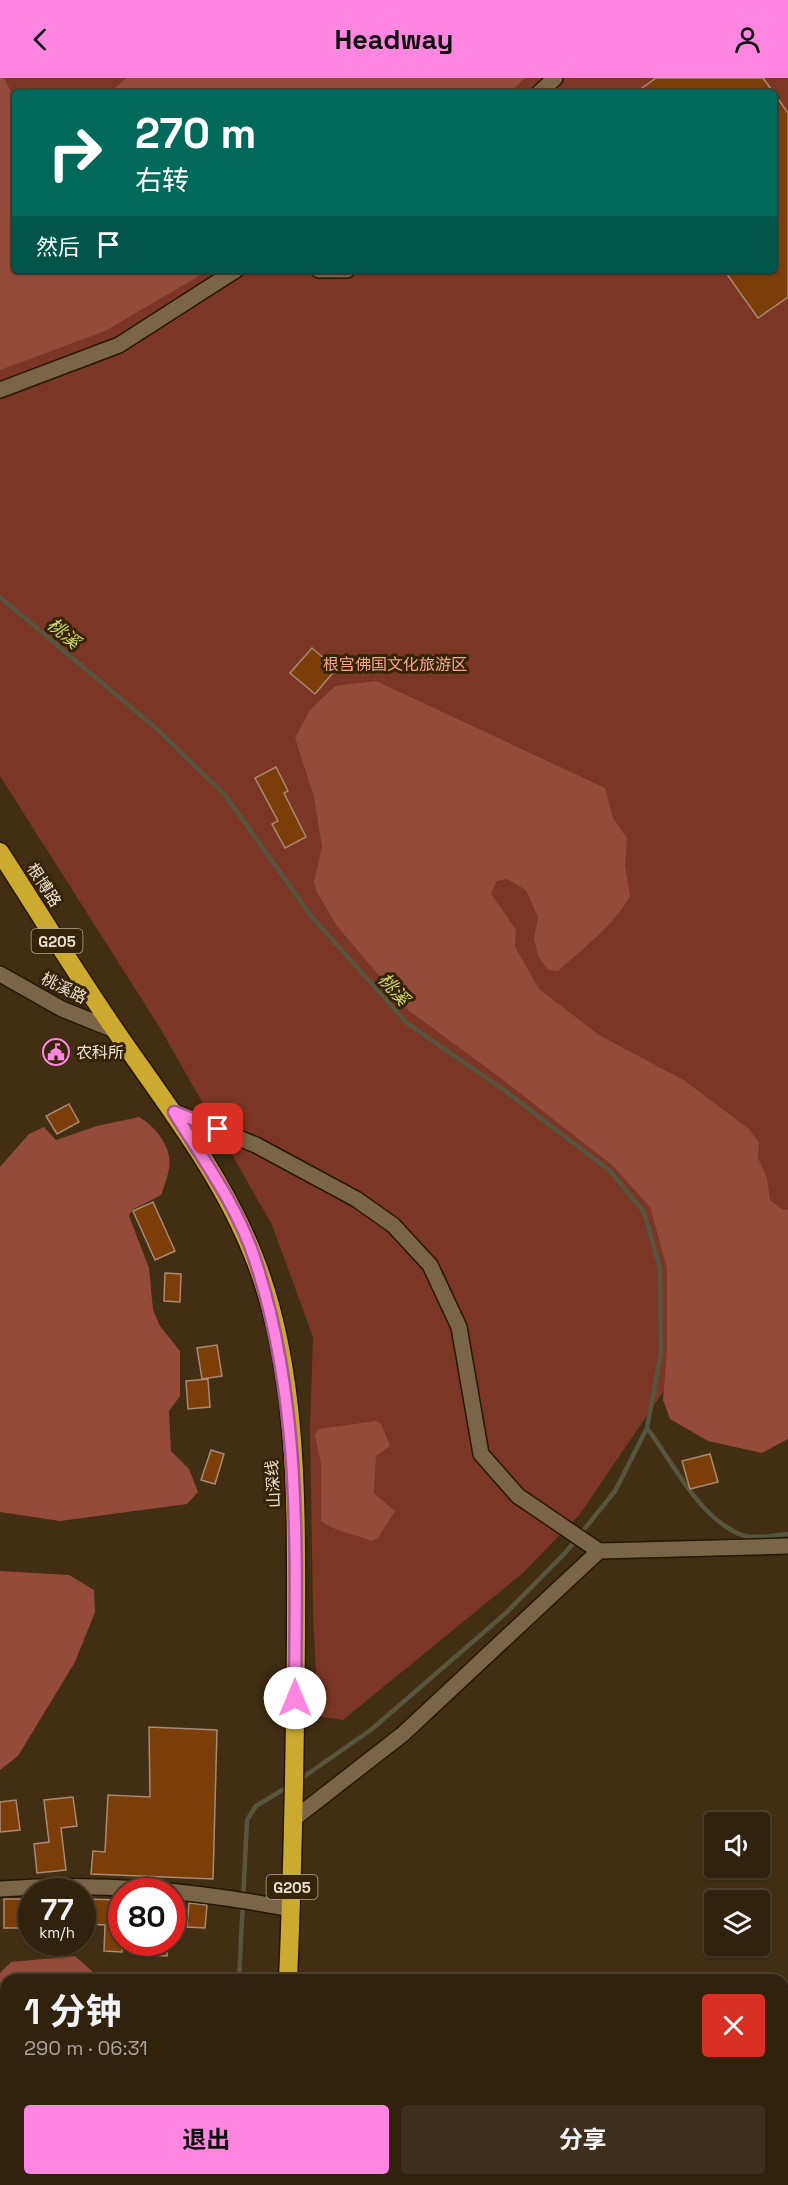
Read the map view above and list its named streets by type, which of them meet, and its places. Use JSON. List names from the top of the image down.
{
  "streets": {
    "highway": ["根博路", "G205", "山深线"],
    "street": ["桃溪路"]
  },
  "crossings": [
    ["根博路", "桃溪路"],
    ["根博路", "山深线"],
    ["桃溪路", "山深线"]
  ],
  "water": ["桃溪"],
  "parks": ["根宫佛国文化旅游区"],
  "places": {
    "public building": ["农科所"]
  },
  "page": {
    "header": "Headway",
    "turn": ["270 m", "右转"],
    "then": "然后",
    "speed": "77 km/h",
    "limit": "80",
    "heading": ["1 分钟", "290 m · 06:31"],
    "buttons": ["退出", "分享"]
  }
}
